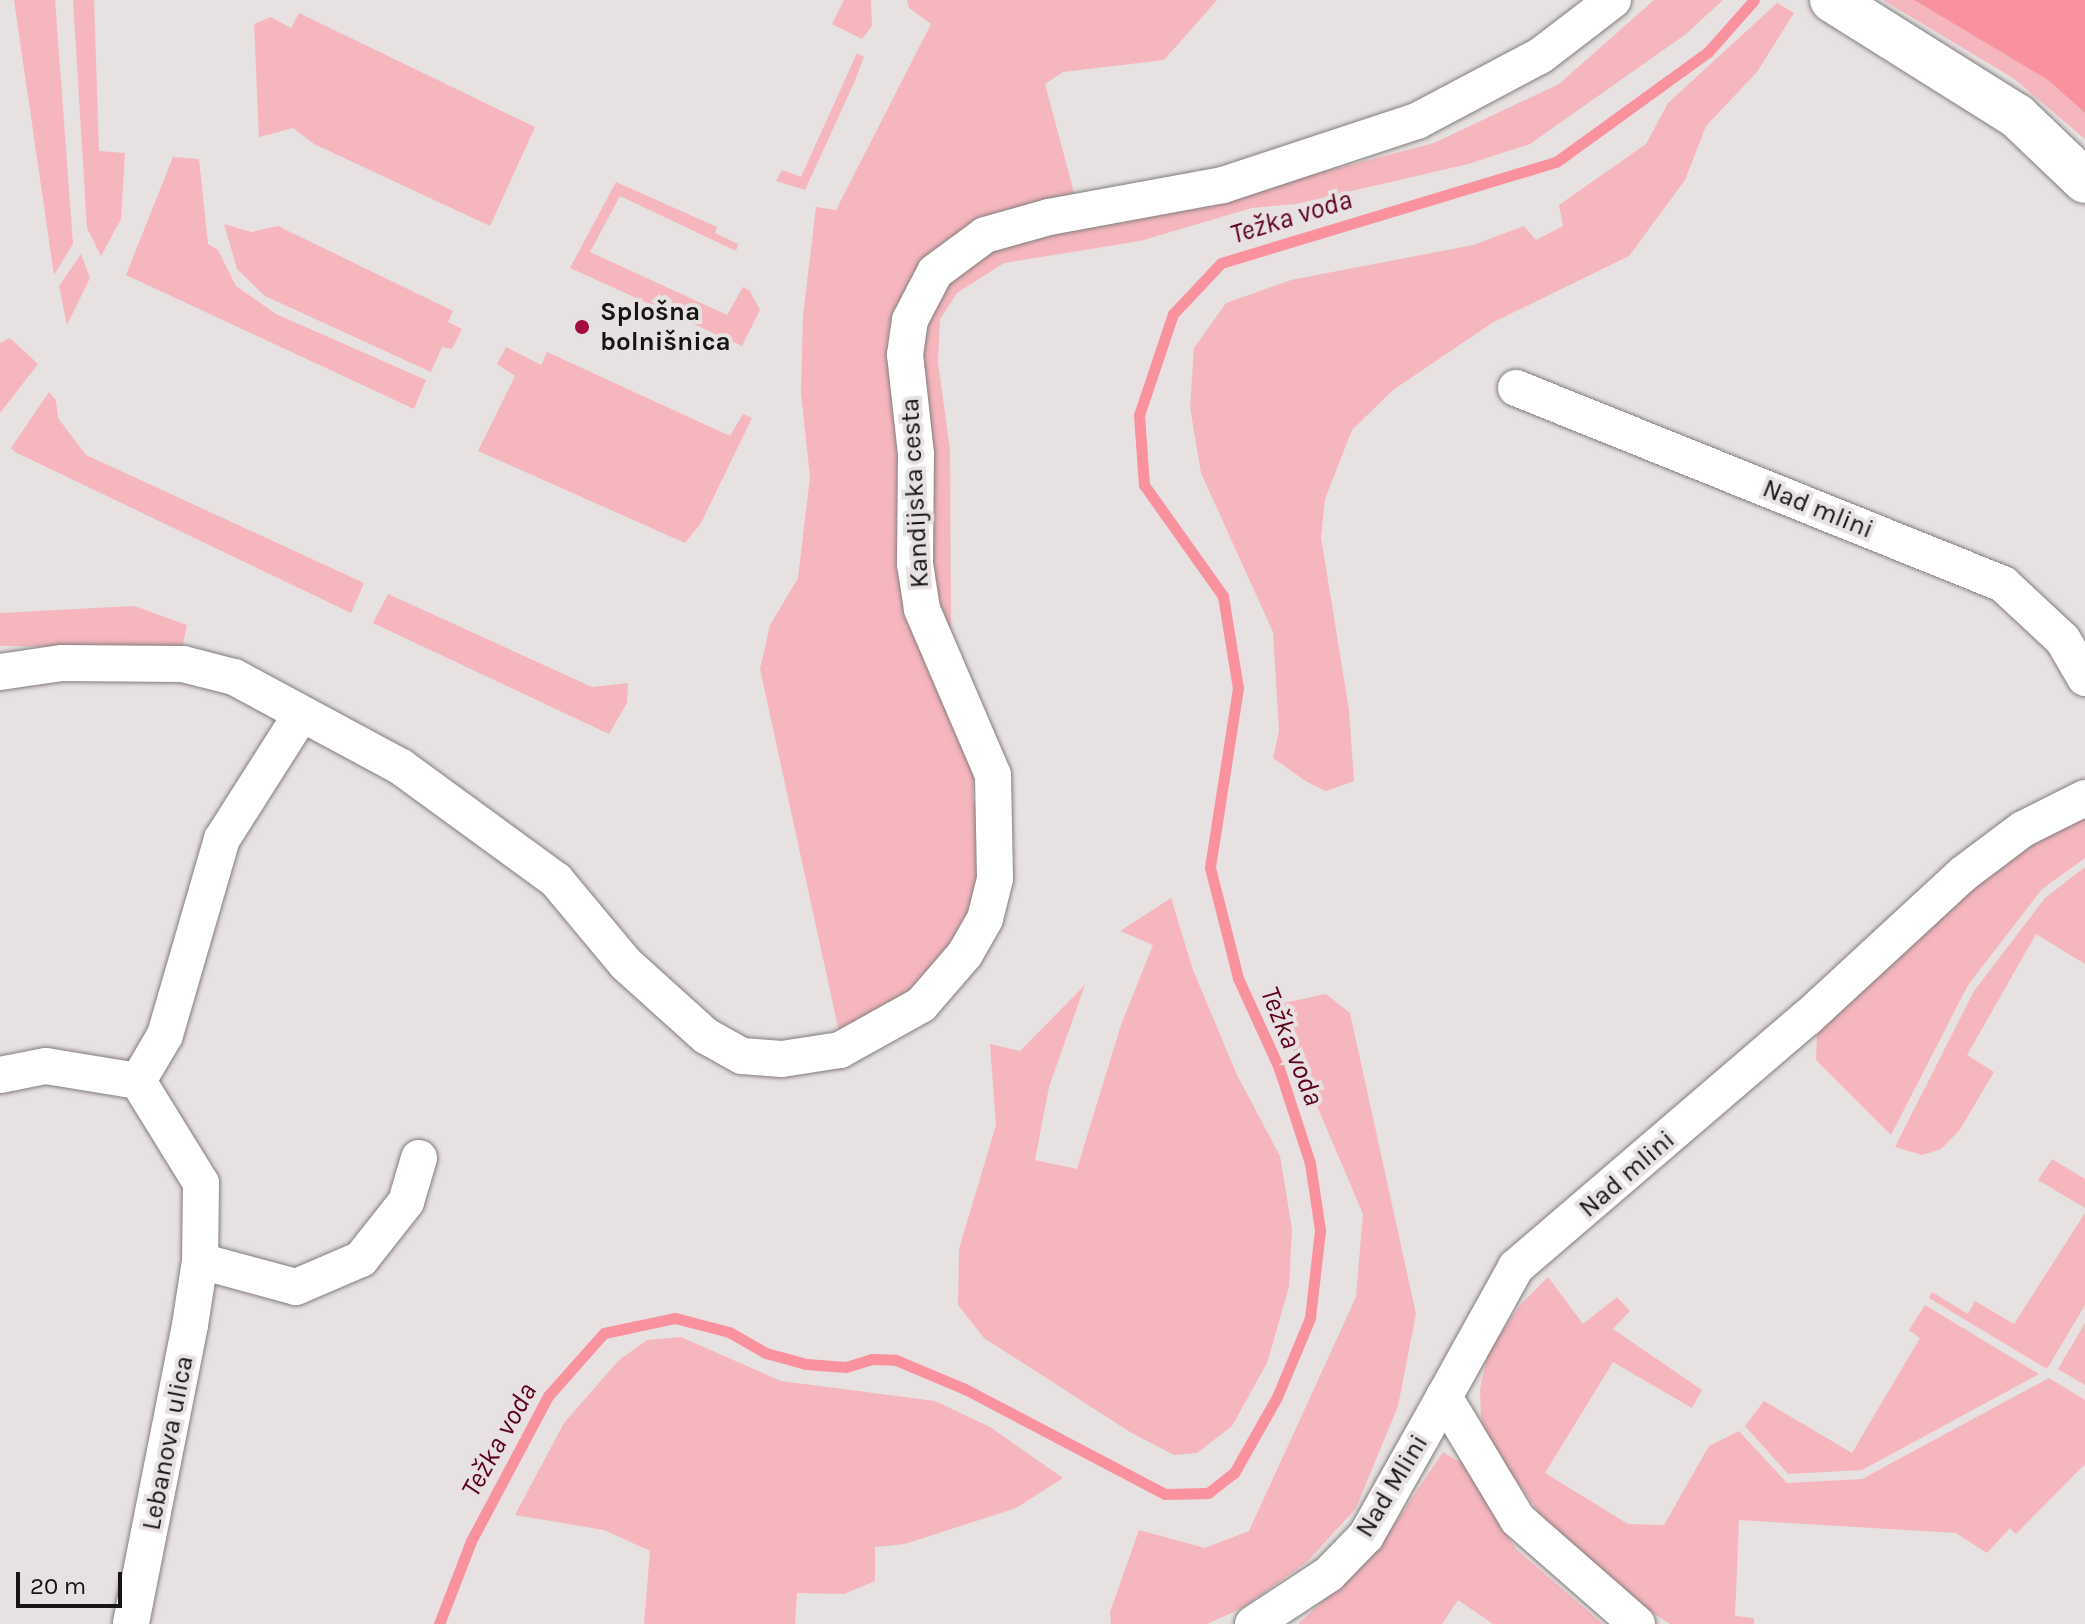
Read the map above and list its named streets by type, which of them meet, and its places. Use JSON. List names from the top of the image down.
{
  "streets": {
    "street": [
      "Kandijska cesta",
      "Nad mlini",
      "Lebanova ulica",
      "Nad Mlini"
    ]
  },
  "crossings": [
    ["Nad mlini", "Nad Mlini"]
  ],
  "water": ["Težka voda"],
  "places": ["Splošna bolnišnica"],
  "scale_bar": "20 m"
}
